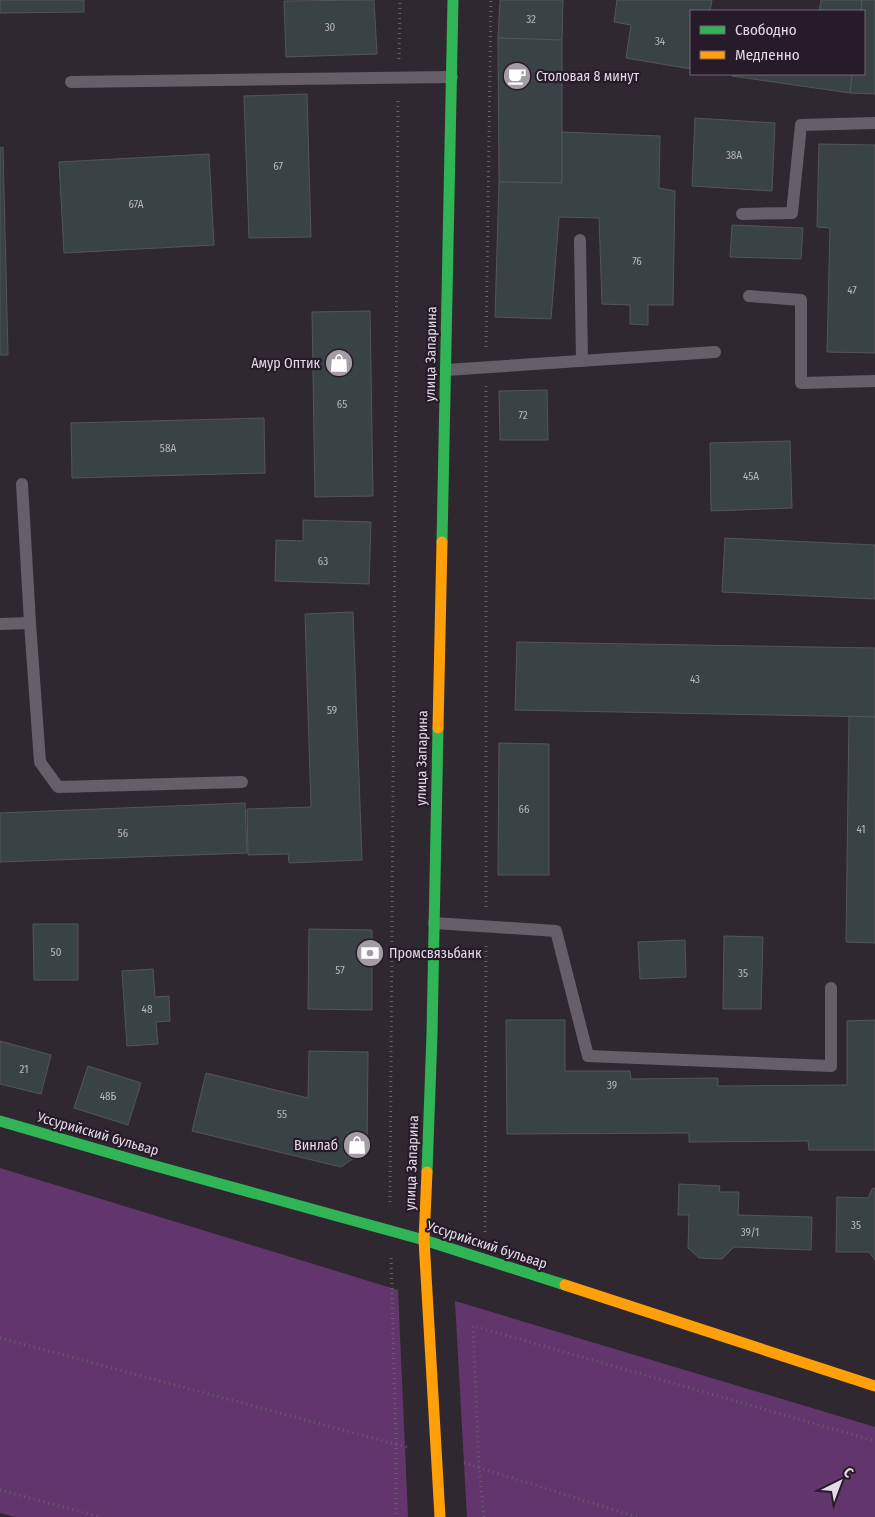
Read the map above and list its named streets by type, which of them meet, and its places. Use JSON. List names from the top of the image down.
{
  "streets": {
    "main road": ["улица Запарина", "Уссурийский бульвар"]
  },
  "crossings": [
    ["улица Запарина", "Уссурийский бульвар"]
  ],
  "places": {
    "cafe": ["Столовая 8 минут"],
    "shop": ["Амур Оптик", "Винлаб"],
    "bank": ["Промсвязьбанк"]
  },
  "house_numbers": [
    "32",
    "30",
    "34",
    "38А",
    "67",
    "67А",
    "76",
    "47",
    "65",
    "72",
    "58А",
    "45А",
    "63",
    "43",
    "59",
    "66",
    "41",
    "56",
    "50",
    "57",
    "35",
    "48",
    "21",
    "39",
    "48Б",
    "55",
    "35",
    "39/1"
  ],
  "legend": ["Свободно", "Медленно"],
  "north": "top right"
}
